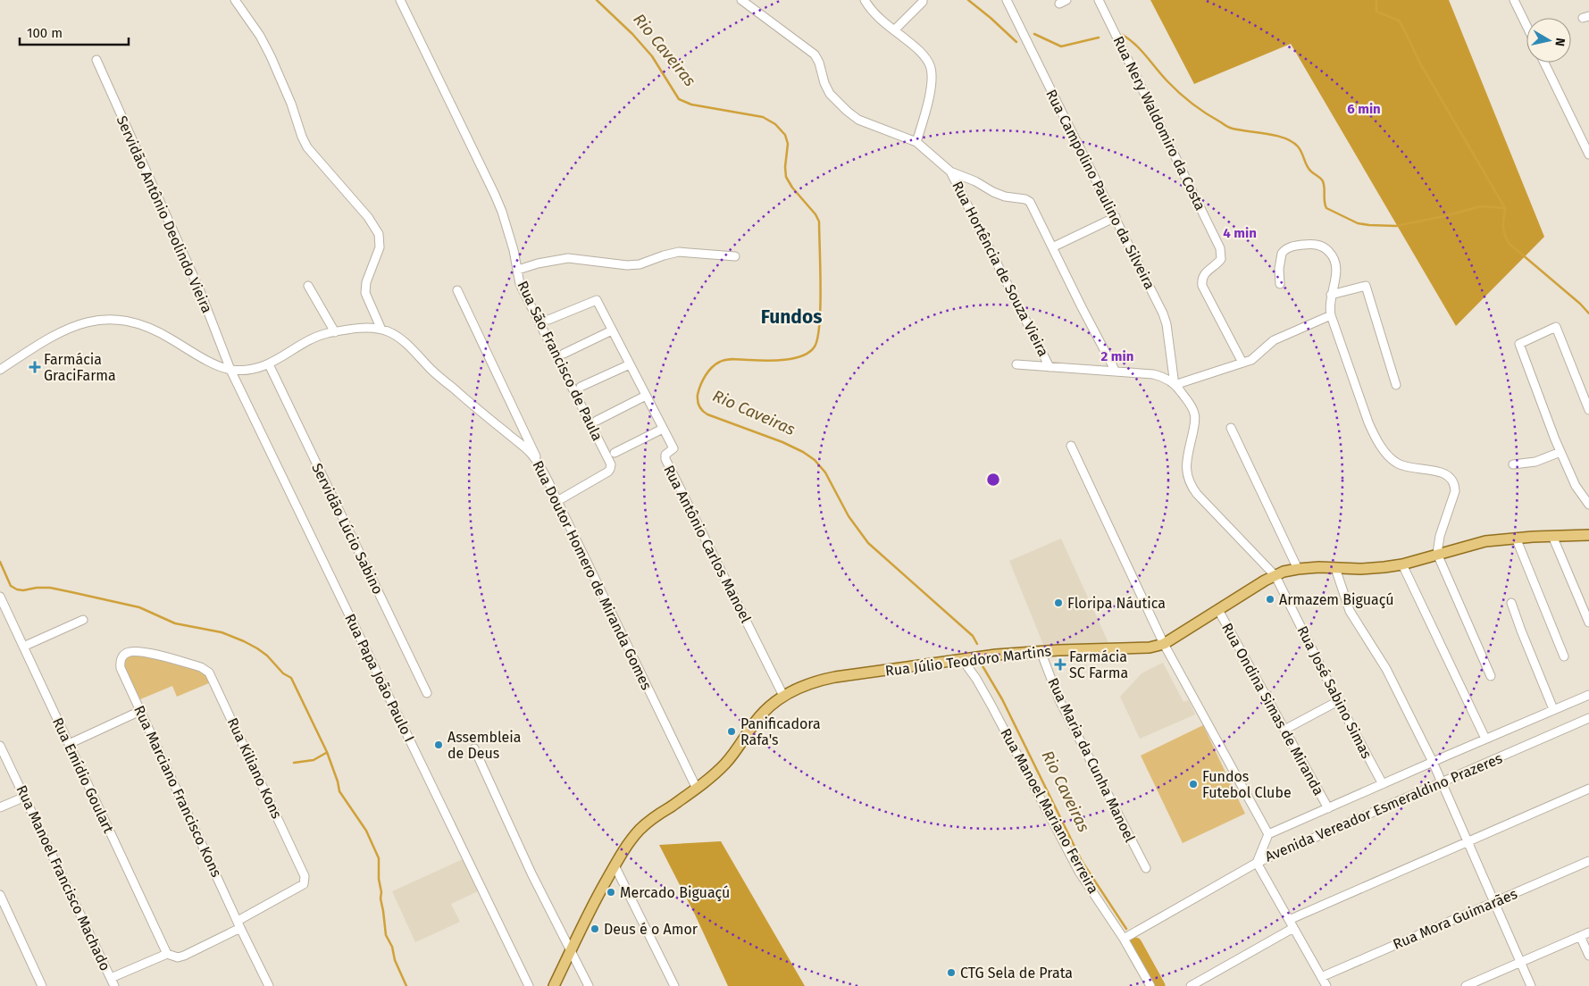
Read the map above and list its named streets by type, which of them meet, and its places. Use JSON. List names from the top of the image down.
{
  "streets": {
    "main road": ["Rua Júlio Teodoro Martins"],
    "street": [
      "Rua Nery Waldomiro da Costa",
      "Rua Campolino Paulino da Silveira",
      "Servidão Antônio Deolindo Vieira",
      "Rua Hortência de Souza Vieira",
      "Rua São Francisco de Paula",
      "Servidão Lúcio Sabino",
      "Rua Antônio Carlos Manoel",
      "Rua Doutor Homero de Miranda Gomes",
      "Rua Papa João Paulo I",
      "Rua José Sabino Simas",
      "Rua Ondina Simas de Miranda",
      "Rua Maria da Cunha Manoel",
      "Rua Kiliano Kons",
      "Rua Emídio Goulart",
      "Rua Marciano Francisco Kons",
      "Avenida Vereador Esmeraldino Prazeres",
      "Rua Manoel Mariano Ferreira",
      "Rua Manoel Francisco Machado",
      "Rua Mora Guimarães"
    ]
  },
  "crossings": [
    ["Rua Campolino Paulino da Silveira", "Rua José Sabino Simas"],
    ["Servidão Antônio Deolindo Vieira", "Rua Papa João Paulo I"],
    ["Rua São Francisco de Paula", "Rua Doutor Homero de Miranda Gomes"],
    ["Rua Antônio Carlos Manoel", "Rua Júlio Teodoro Martins"],
    ["Rua Doutor Homero de Miranda Gomes", "Rua Júlio Teodoro Martins"],
    ["Rua Júlio Teodoro Martins", "Rua José Sabino Simas"],
    ["Rua Júlio Teodoro Martins", "Rua Ondina Simas de Miranda"],
    ["Rua Júlio Teodoro Martins", "Rua Maria da Cunha Manoel"],
    ["Rua Júlio Teodoro Martins", "Rua Manoel Mariano Ferreira"],
    ["Rua José Sabino Simas", "Avenida Vereador Esmeraldino Prazeres"],
    ["Rua Ondina Simas de Miranda", "Avenida Vereador Esmeraldino Prazeres"],
    ["Rua Kiliano Kons", "Rua Marciano Francisco Kons"]
  ],
  "districts": ["Fundos"],
  "water": ["Rio Caveiras"],
  "places": {
    "health": ["Farmácia GraciFarma", "Farmácia SC Farma"],
    "other": [
      "Armazem Biguaçú",
      "Floripa Náutica",
      "Panificadora Rafa's",
      "Assembleia de Deus",
      "Fundos Futebol Clube",
      "Mercado Biguaçú",
      "Deus é o Amor",
      "CTG Sela de Prata"
    ]
  },
  "scale_bar": "100 m",
  "north": "right",
  "rings": ["6 min", "4 min", "2 min"]
}
